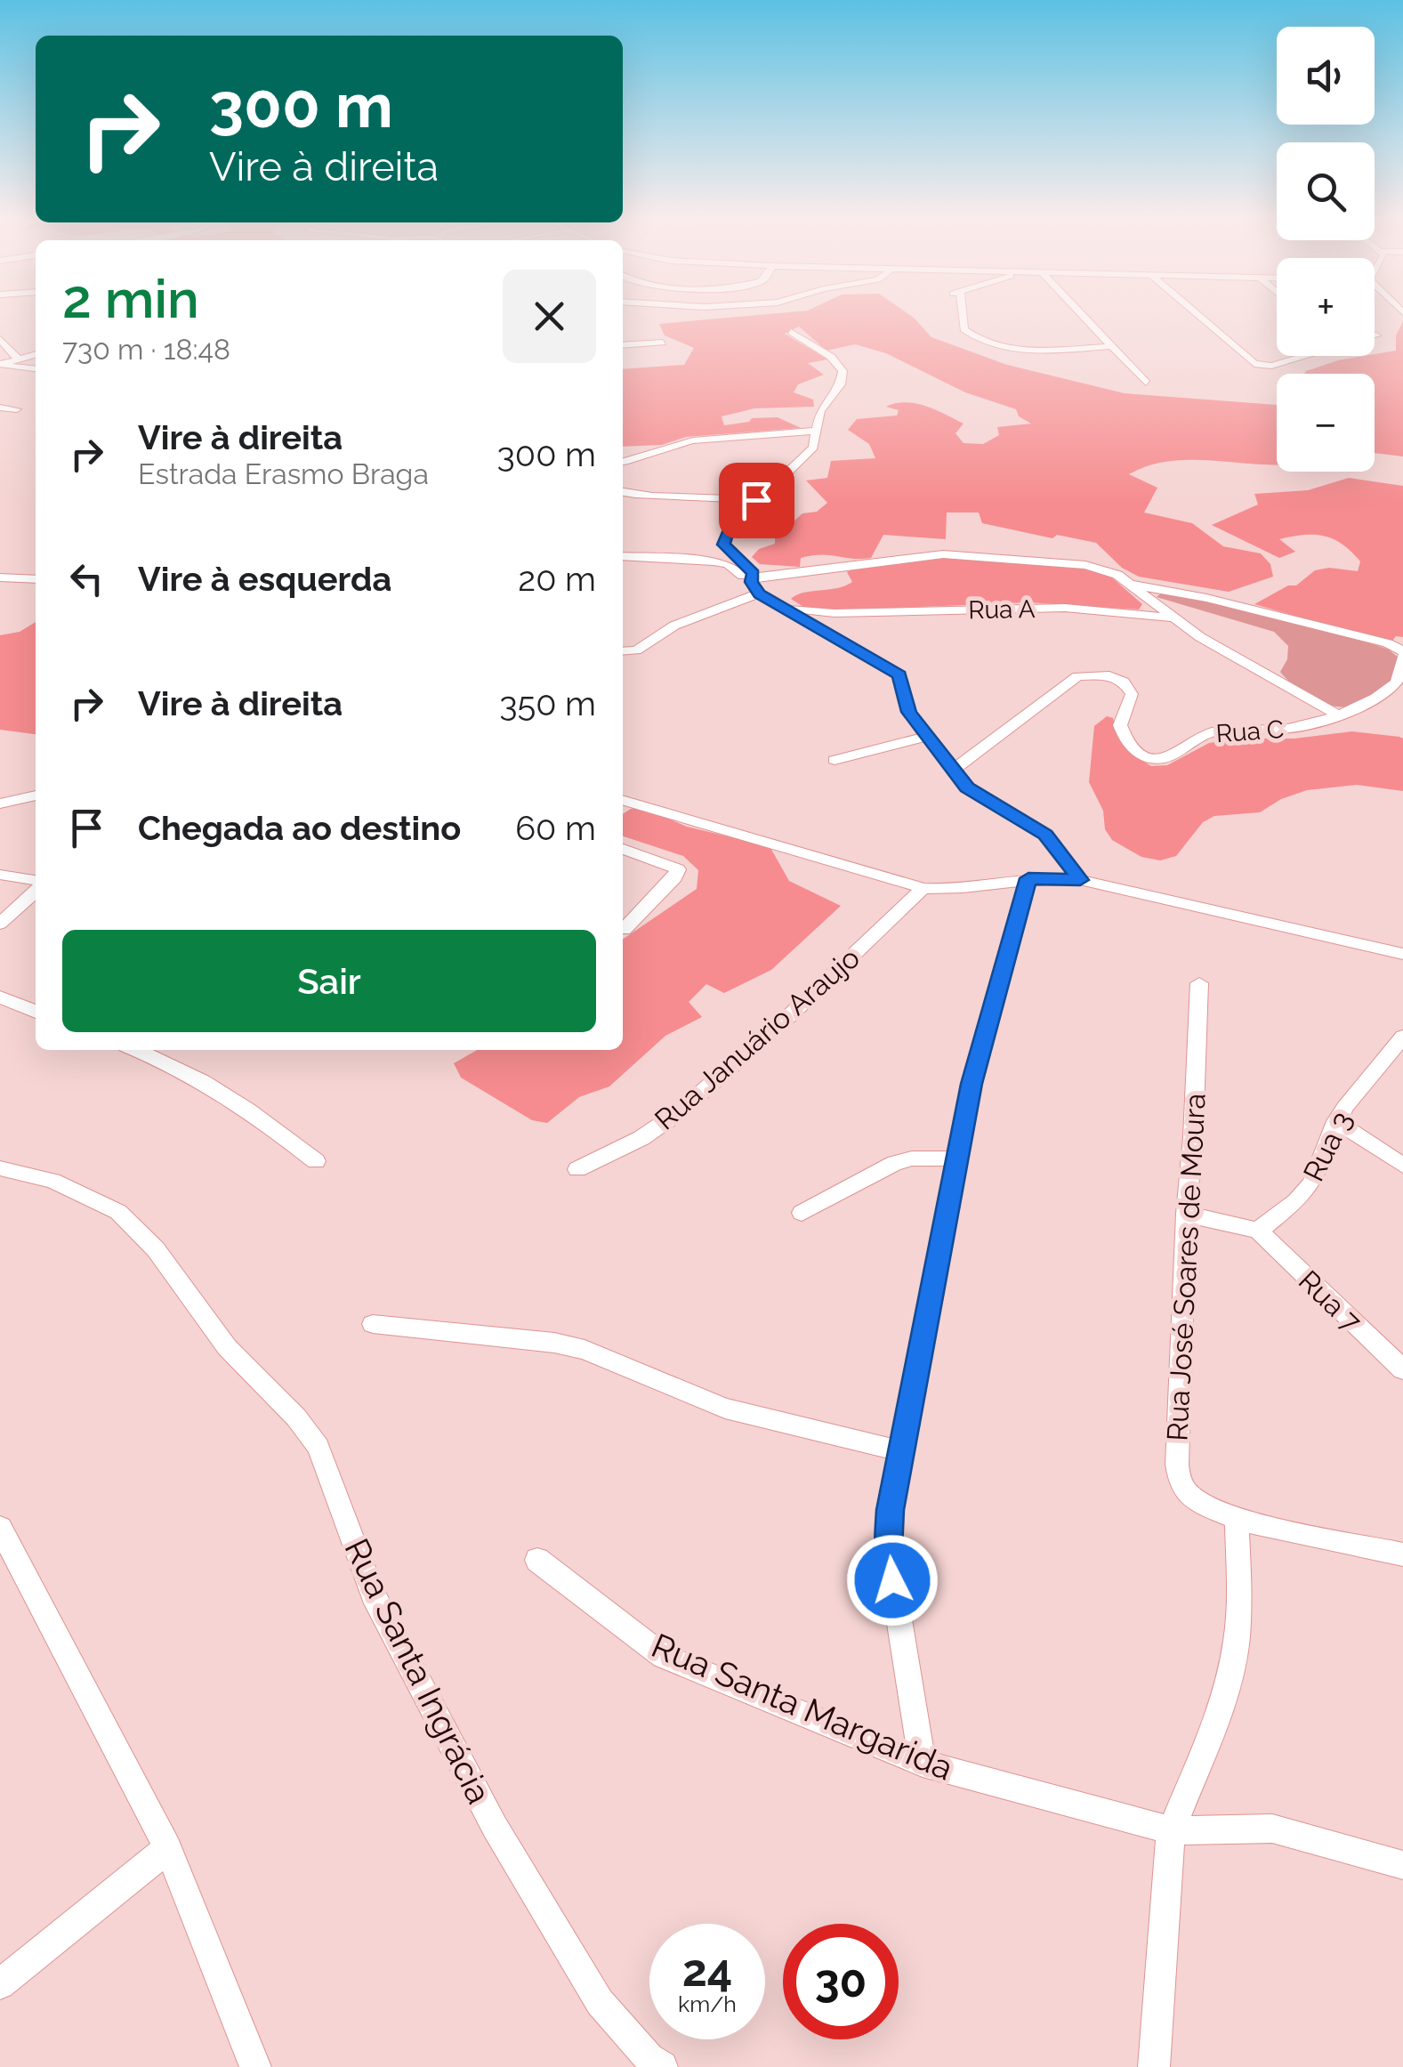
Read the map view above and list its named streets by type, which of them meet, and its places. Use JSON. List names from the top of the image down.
{
  "streets": {
    "street": [
      "Rua A",
      "Rua C",
      "Rua Januário Araujo",
      "Rua 3",
      "Rua José Soares de Moura",
      "Rua 7",
      "Rua Santa Ingrácia",
      "Rua Santa Margarida"
    ]
  },
  "crossings": [
    ["Rua 3", "Rua 7"]
  ],
  "page": {
    "map_buttons": ["+", "−"],
    "turn": ["300 m", "Vire à direita"],
    "heading": ["2 min", "730 m · 18:48"],
    "list": [
      {
        "name": "Vire à direita",
        "note": "Estrada Erasmo Braga",
        "value": "300 m"
      },
      {
        "name": "Vire à esquerda",
        "value": "20 m"
      },
      {
        "name": "Vire à direita",
        "value": "350 m"
      },
      {
        "name": "Chegada ao destino",
        "value": "60 m"
      }
    ],
    "buttons": "Sair",
    "speed": "24 km/h",
    "limit": "30"
  }
}
